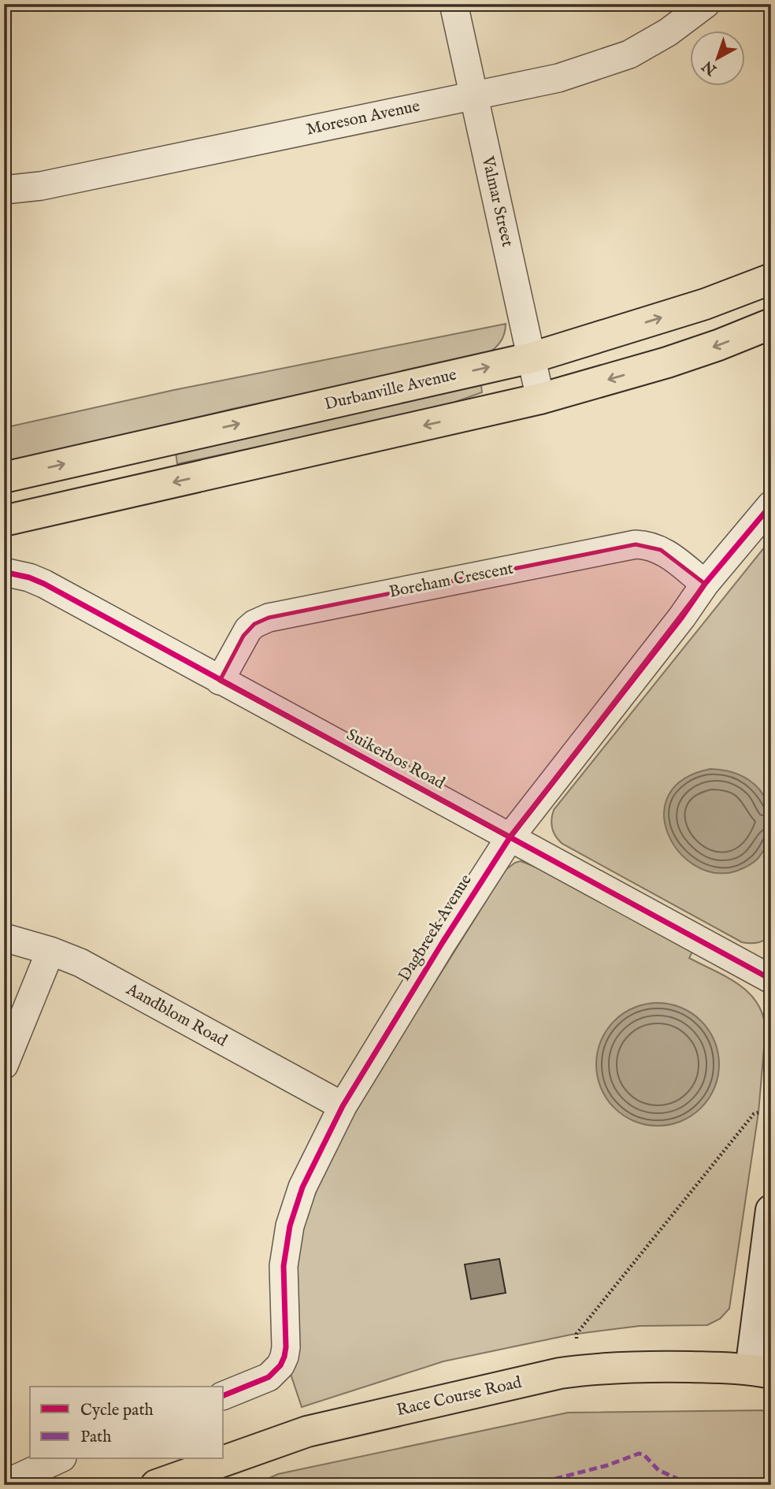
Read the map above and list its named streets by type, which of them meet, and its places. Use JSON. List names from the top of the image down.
{
  "streets": {
    "main road": ["Durbanville Avenue", "Race Course Road"],
    "street": [
      "Moreson Avenue",
      "Valmar Street",
      "Boreham Crescent",
      "Suikerbos Road",
      "Dagbreek Avenue",
      "Aandblom Road"
    ]
  },
  "crossings": [
    ["Moreson Avenue", "Valmar Street"],
    ["Valmar Street", "Durbanville Avenue"],
    ["Boreham Crescent", "Suikerbos Road"],
    ["Boreham Crescent", "Dagbreek Avenue"],
    ["Suikerbos Road", "Dagbreek Avenue"],
    ["Dagbreek Avenue", "Aandblom Road"]
  ],
  "legend": ["Cycle path", "Path"],
  "north": "bottom left"
}
